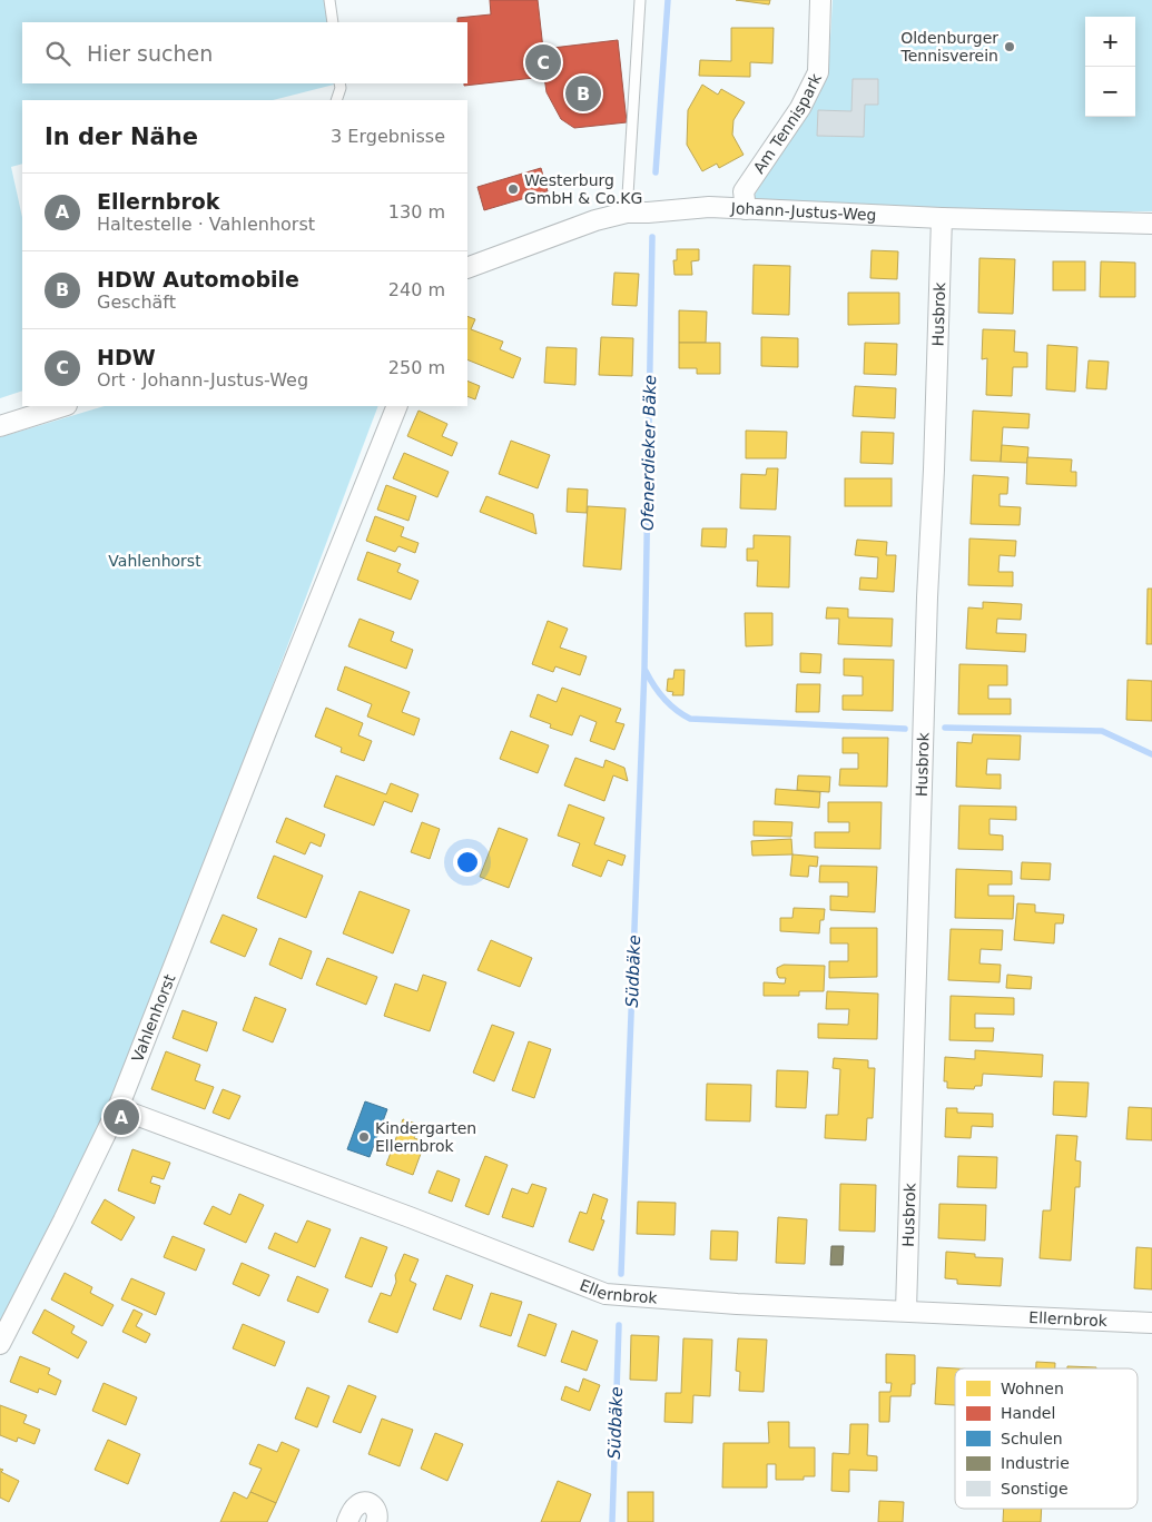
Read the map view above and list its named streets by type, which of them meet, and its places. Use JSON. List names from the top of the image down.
{
  "streets": {
    "street": [
      "Am Tennispark",
      "Johann-Justus-Weg",
      "Husbrok",
      "Vahlenhorst",
      "Ellernbrok"
    ]
  },
  "crossings": [
    ["Am Tennispark", "Johann-Justus-Weg"],
    ["Johann-Justus-Weg", "Husbrok"],
    ["Husbrok", "Ellernbrok"],
    ["Vahlenhorst", "Ellernbrok"]
  ],
  "water": ["Ofenerdieker Bäke", "Südbäke"],
  "parks": ["Vahlenhorst"],
  "places": ["Oldenburger Tennisverein", "Westerburg GmbH & Co.KG", "Kindergarten Ellernbrok"],
  "legend": [
    "Wohnen",
    "Handel",
    "Schulen",
    "Industrie",
    "Sonstige"
  ],
  "page": {
    "map_buttons": ["+", "−"],
    "search": "Hier suchen",
    "pins": ["C", "B", "A"],
    "heading": ["In der Nähe", "3 Ergebnisse"],
    "list": [
      {
        "mark": "A",
        "name": "Ellernbrok",
        "note": "Haltestelle · Vahlenhorst",
        "value": "130 m"
      },
      {
        "mark": "B",
        "name": "HDW Automobile",
        "note": "Geschäft",
        "value": "240 m"
      },
      {
        "mark": "C",
        "name": "HDW",
        "note": "Ort · Johann-Justus-Weg",
        "value": "250 m"
      }
    ]
  }
}
